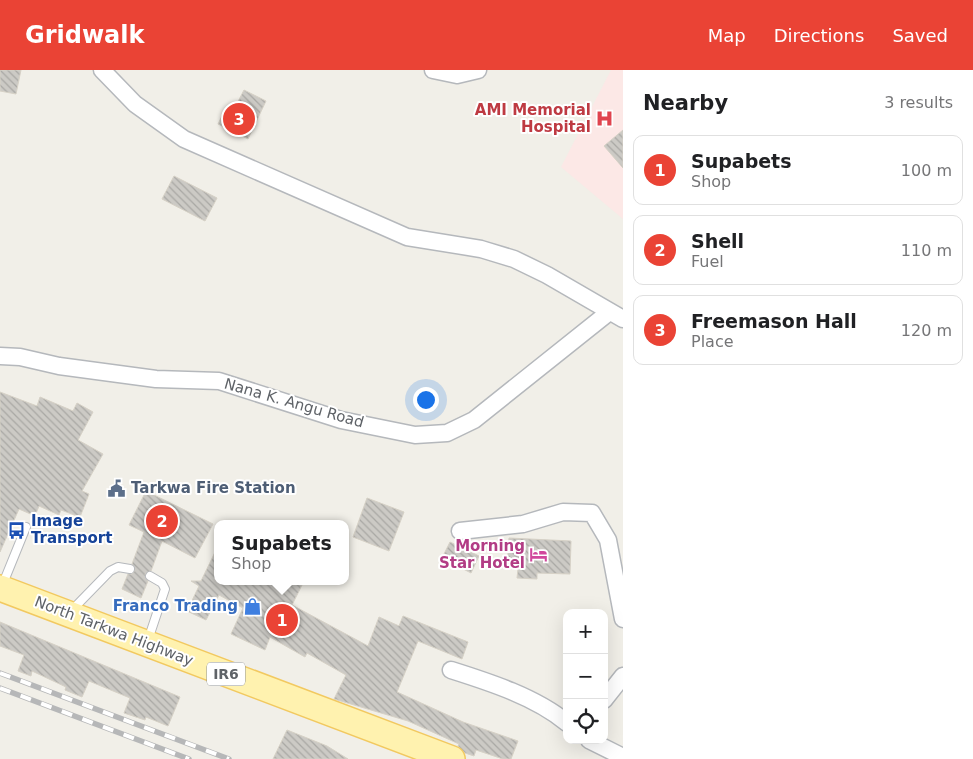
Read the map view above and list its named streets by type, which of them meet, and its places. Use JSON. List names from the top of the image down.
{
  "streets": {
    "main road": ["North Tarkwa Highway", "IR6"],
    "street": ["Nana K. Angu Road"]
  },
  "places": {
    "hospital": ["AMI Memorial Hospital"],
    "public building": ["Tarkwa Fire Station"],
    "bus stop": ["Image Transport"],
    "hotel": ["Morning Star Hotel"],
    "shop": ["Franco Trading"]
  },
  "page": {
    "header": "Gridwalk",
    "nav": ["Map", "Directions", "Saved"],
    "heading": ["Nearby", "3 results"],
    "pins": ["3", "2", "1"],
    "list": [
      {
        "mark": "1",
        "name": "Supabets",
        "note": "Shop",
        "value": "100 m"
      },
      {
        "mark": "2",
        "name": "Shell",
        "note": "Fuel",
        "value": "110 m"
      },
      {
        "mark": "3",
        "name": "Freemason Hall",
        "note": "Place",
        "value": "120 m"
      }
    ],
    "popup": ["Supabets", "Shop"],
    "map_buttons": ["+", "−"]
  }
}
